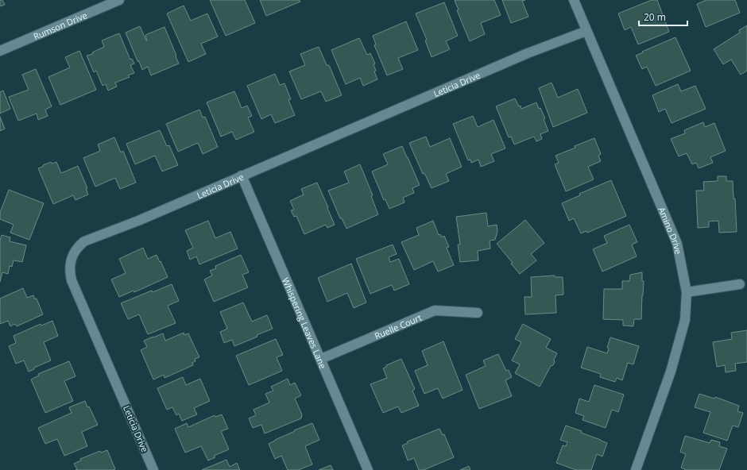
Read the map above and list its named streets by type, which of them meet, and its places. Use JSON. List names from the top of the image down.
{
  "streets": {
    "street": [
      "Rumson Drive",
      "Leticia Drive",
      "Amino Drive",
      "Whispering Leaves Lane",
      "Ruelle Court"
    ]
  },
  "crossings": [
    ["Leticia Drive", "Amino Drive"],
    ["Leticia Drive", "Whispering Leaves Lane"],
    ["Whispering Leaves Lane", "Ruelle Court"]
  ],
  "scale_bar": "20 m"
}
